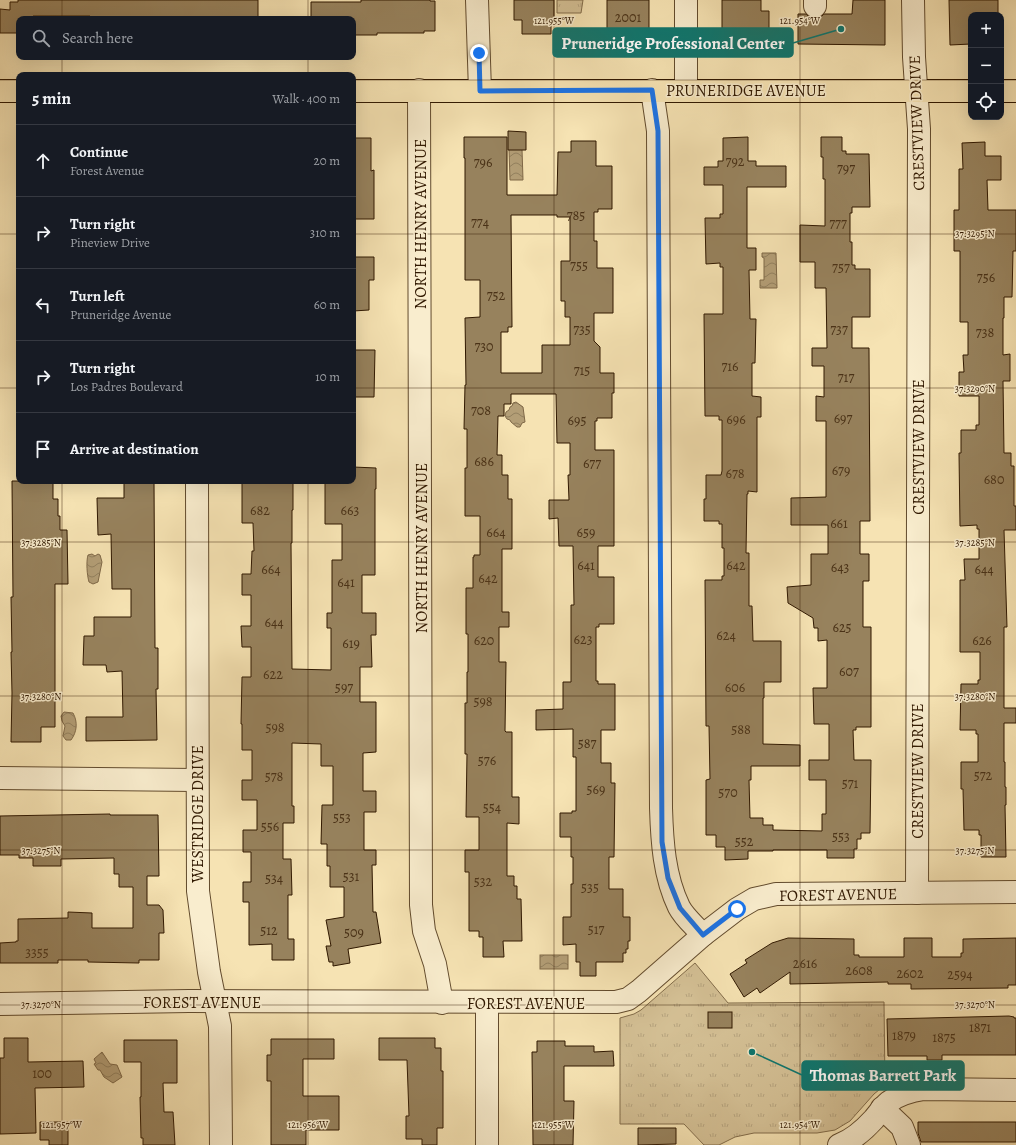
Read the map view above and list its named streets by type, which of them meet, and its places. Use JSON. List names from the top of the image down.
{
  "streets": {
    "main road": ["PRUNERIDGE AVENUE"],
    "street": [
      "CRESTVIEW DRIVE",
      "NORTH HENRY AVENUE",
      "WESTRIDGE DRIVE",
      "FOREST AVENUE"
    ]
  },
  "crossings": [
    ["PRUNERIDGE AVENUE", "CRESTVIEW DRIVE"],
    ["PRUNERIDGE AVENUE", "NORTH HENRY AVENUE"],
    ["CRESTVIEW DRIVE", "FOREST AVENUE"],
    ["NORTH HENRY AVENUE", "FOREST AVENUE"],
    ["WESTRIDGE DRIVE", "FOREST AVENUE"]
  ],
  "places": ["Pruneridge Professional Center", "Thomas Barrett Park"],
  "house_numbers": [
    "2001",
    "792",
    "796",
    "797",
    "785",
    "774",
    "777",
    "755",
    "757",
    "756",
    "752",
    "735",
    "737",
    "738",
    "730",
    "716",
    "715",
    "717",
    "708",
    "697",
    "696",
    "695",
    "686",
    "677",
    "679",
    "678",
    "680",
    "682",
    "663",
    "661",
    "664",
    "659",
    "641",
    "642",
    "643",
    "664",
    "644",
    "642",
    "641",
    "644",
    "625",
    "624",
    "623",
    "620",
    "626",
    "619",
    "607",
    "622",
    "597",
    "606",
    "598",
    "598",
    "588",
    "587",
    "576",
    "572",
    "578",
    "571",
    "569",
    "570",
    "554",
    "553",
    "556",
    "553",
    "552",
    "531",
    "534",
    "532",
    "535",
    "517",
    "512",
    "509",
    "3355",
    "2616",
    "2608",
    "2602",
    "2594",
    "1871",
    "1879",
    "1875",
    "100"
  ],
  "page": {
    "map_buttons": ["+", "−"],
    "search": "Search here",
    "heading": ["5 min", "Walk · 400 m"],
    "list": [
      ["Continue", "Forest Avenue", "20 m"],
      ["Turn right", "Pineview Drive", "310 m"],
      ["Turn left", "Pruneridge Avenue", "60 m"],
      ["Turn right", "Los Padres Boulevard", "10 m"],
      "Arrive at destination"
    ]
  },
  "coordinates": [
    "121.955°W",
    "121.954°W",
    "37.3295°N",
    "37.3290°N",
    "37.3285°N",
    "37.3280°N",
    "37.3275°N",
    "37.3270°N",
    "121.957°W",
    "121.956°W"
  ]
}
